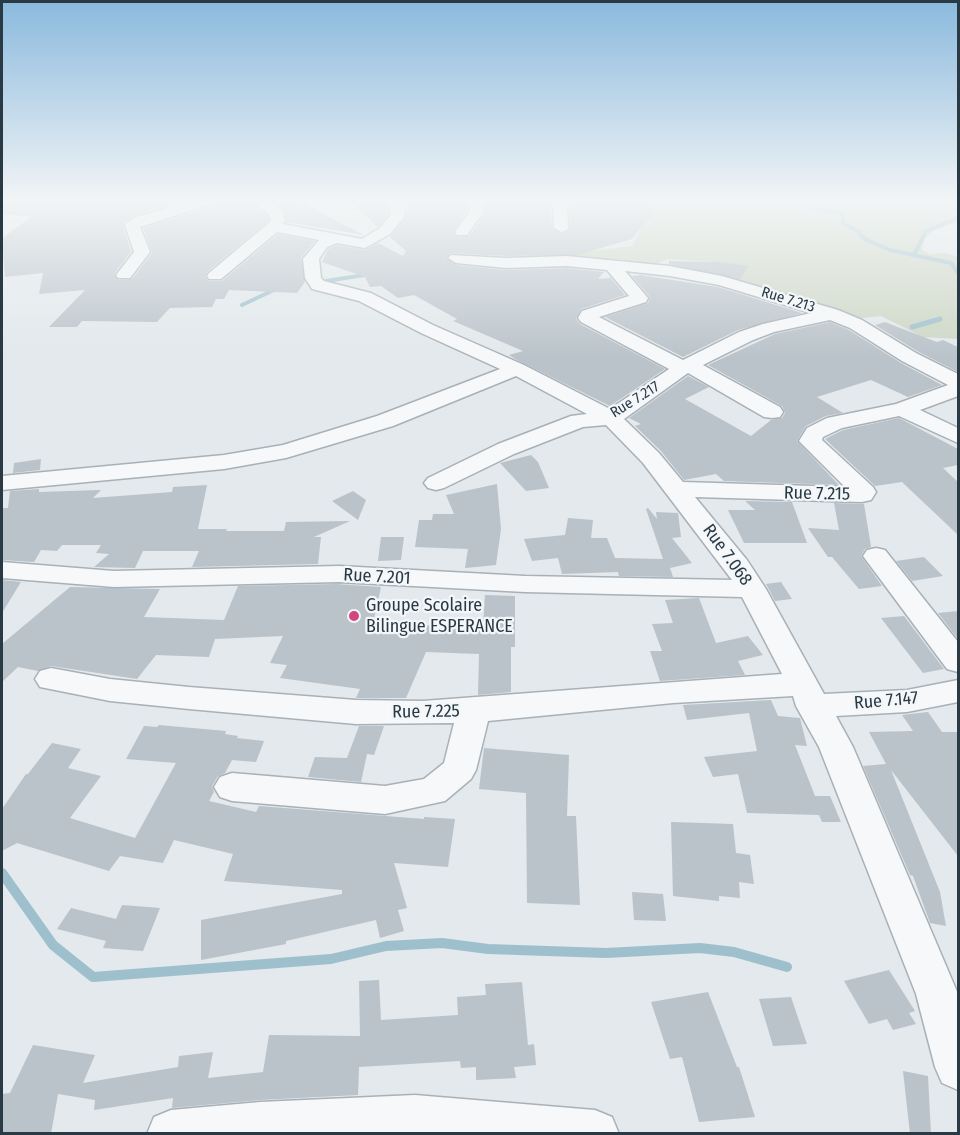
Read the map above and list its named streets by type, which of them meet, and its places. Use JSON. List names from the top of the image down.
{
  "streets": {
    "street": [
      "Rue 7.213",
      "Rue 7.217",
      "Rue 7.215",
      "Rue 7.068",
      "Rue 7.201",
      "Rue 7.147",
      "Rue 7.225"
    ]
  },
  "crossings": [
    ["Rue 7.213", "Rue 7.217"],
    ["Rue 7.217", "Rue 7.068"],
    ["Rue 7.215", "Rue 7.068"],
    ["Rue 7.068", "Rue 7.201"],
    ["Rue 7.068", "Rue 7.147"],
    ["Rue 7.068", "Rue 7.225"],
    ["Rue 7.147", "Rue 7.225"]
  ],
  "places": ["Groupe Scolaire Bilingue ESPERANCE"]
}
